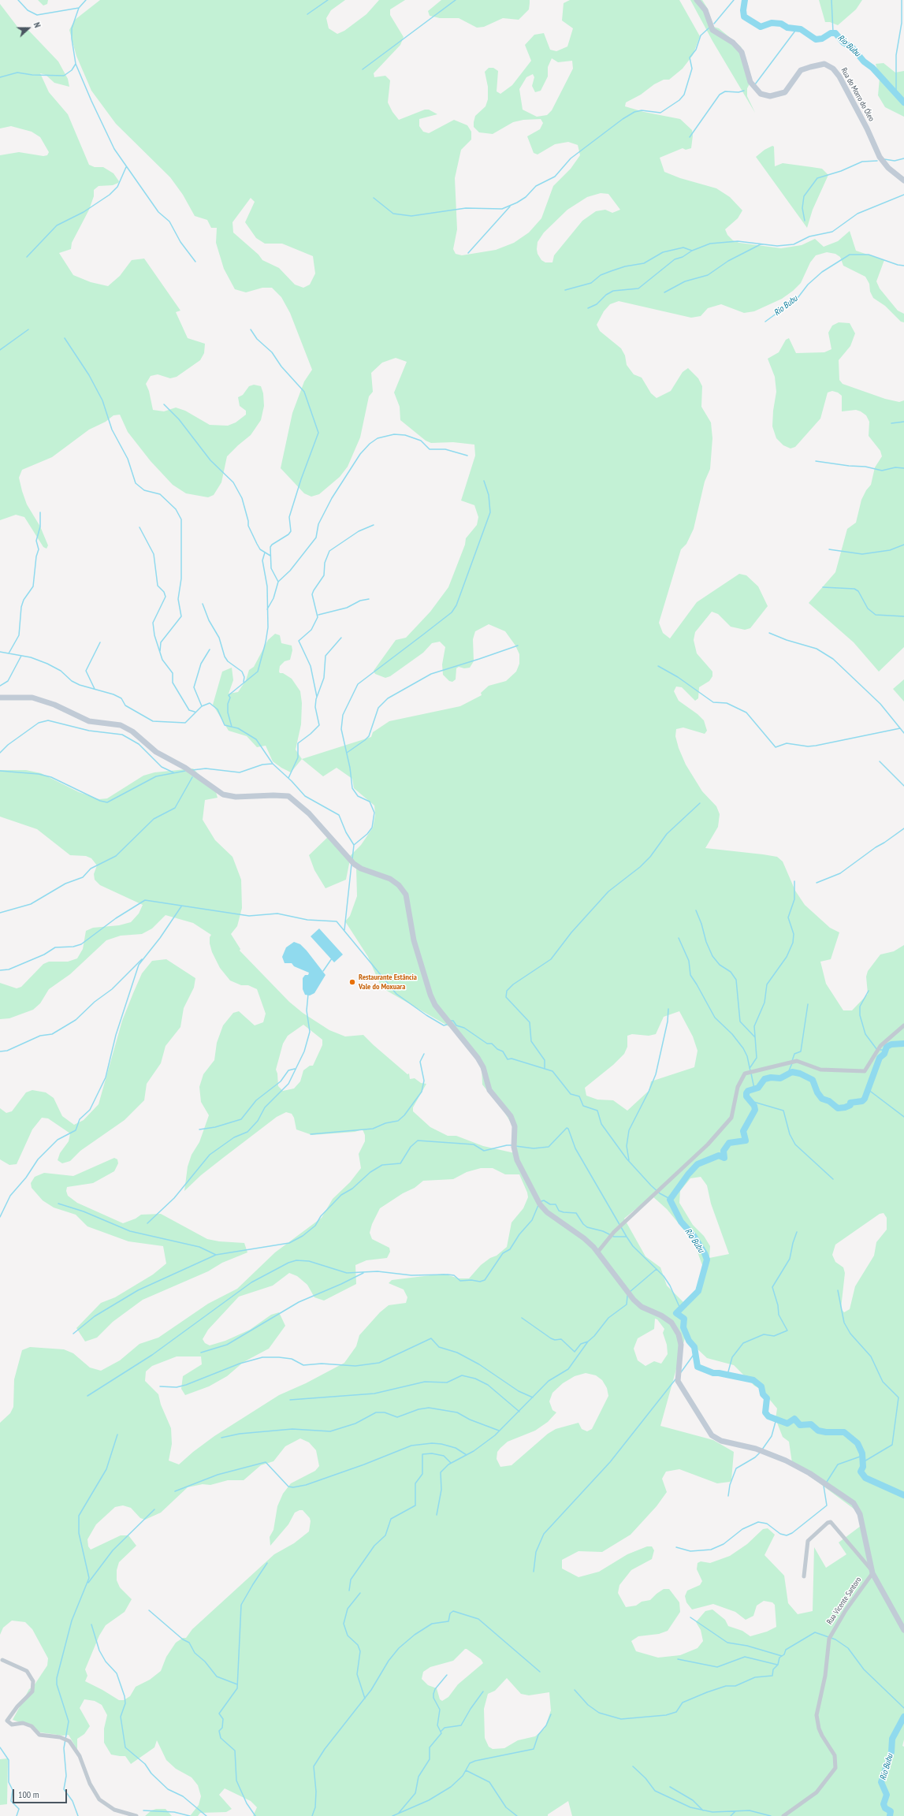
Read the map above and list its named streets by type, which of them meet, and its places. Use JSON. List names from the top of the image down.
{
  "streets": {
    "street": ["Rua do Morro do Óleo", "Rua Vicente Santoro"]
  },
  "water": ["Rio Bubu"],
  "places": ["Restaurante Estância Vale do Moxuara"],
  "scale_bar": "100 m",
  "north": "right"
}
